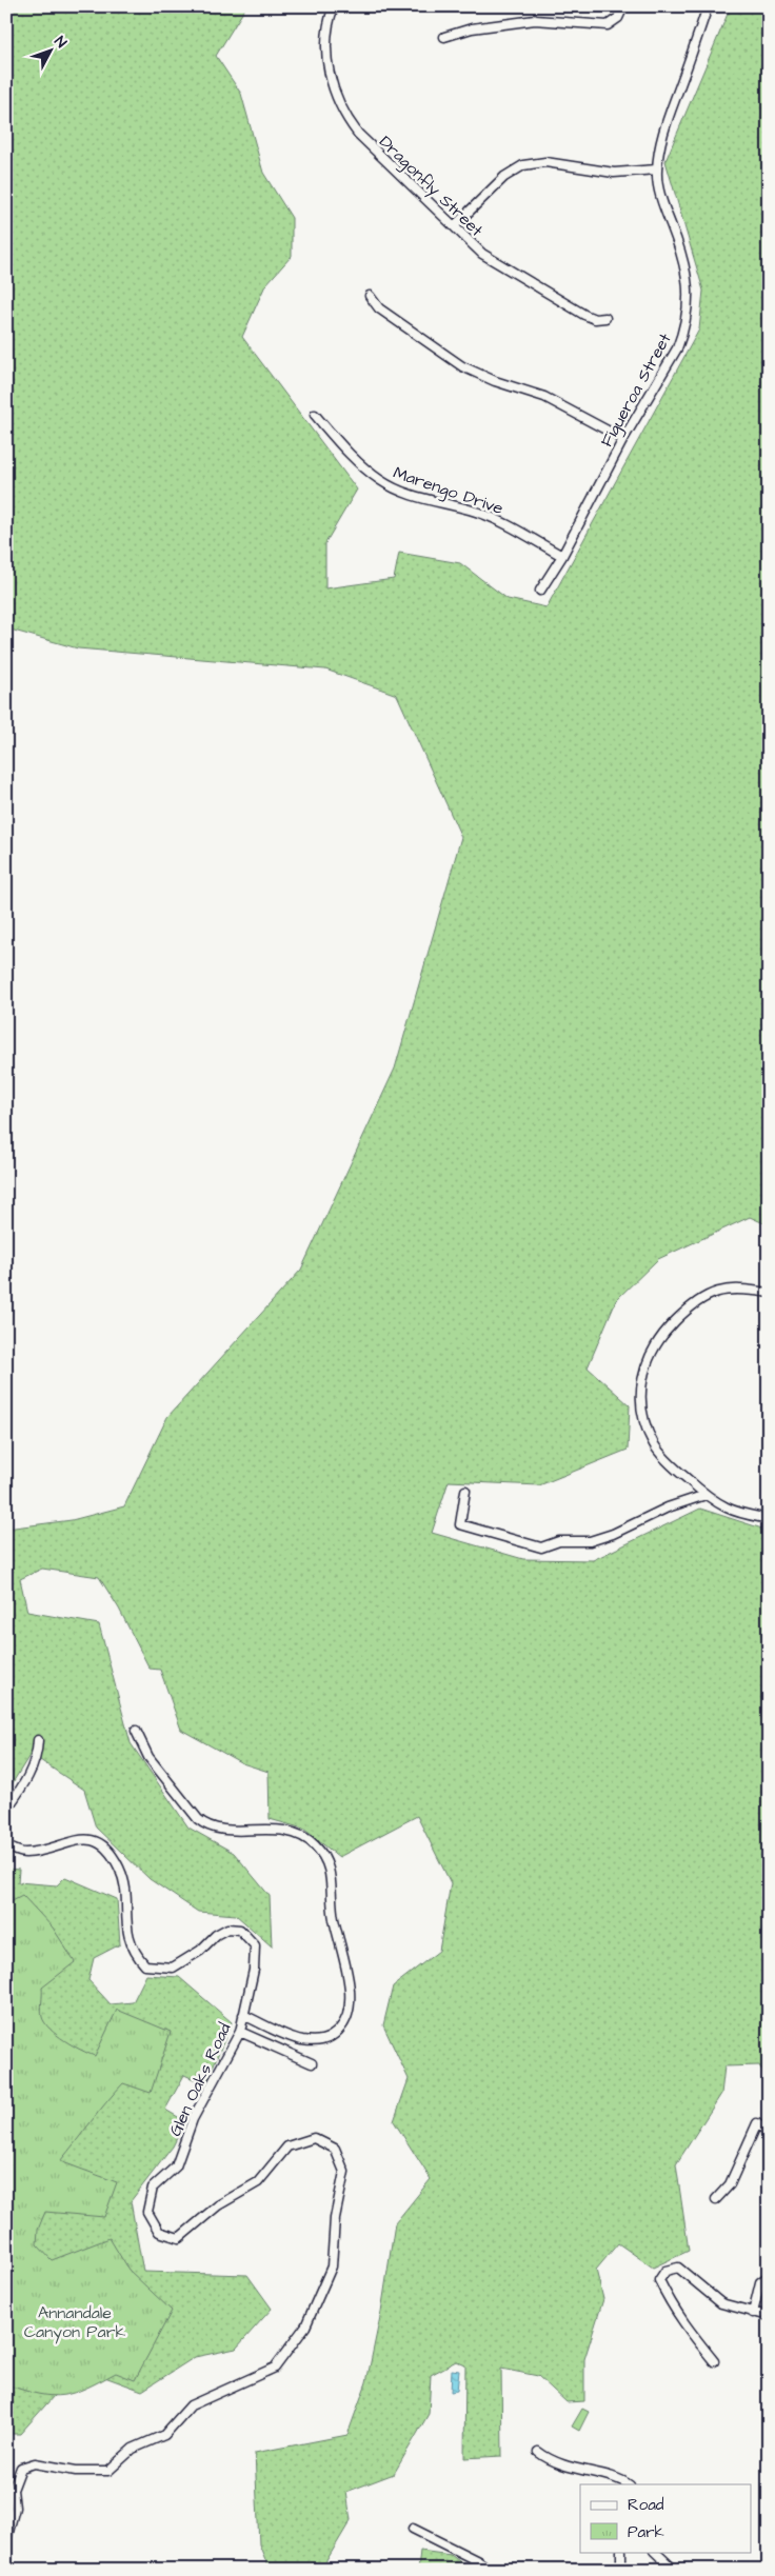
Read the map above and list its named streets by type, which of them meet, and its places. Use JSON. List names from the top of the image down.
{
  "streets": {
    "street": [
      "Dragonfly Street",
      "Figueroa Street",
      "Marengo Drive",
      "Glen Oaks Road"
    ]
  },
  "crossings": [
    ["Figueroa Street", "Marengo Drive"]
  ],
  "parks": ["Annandale Canyon Park"],
  "legend": ["Road", "Park"],
  "north": "top right"
}
